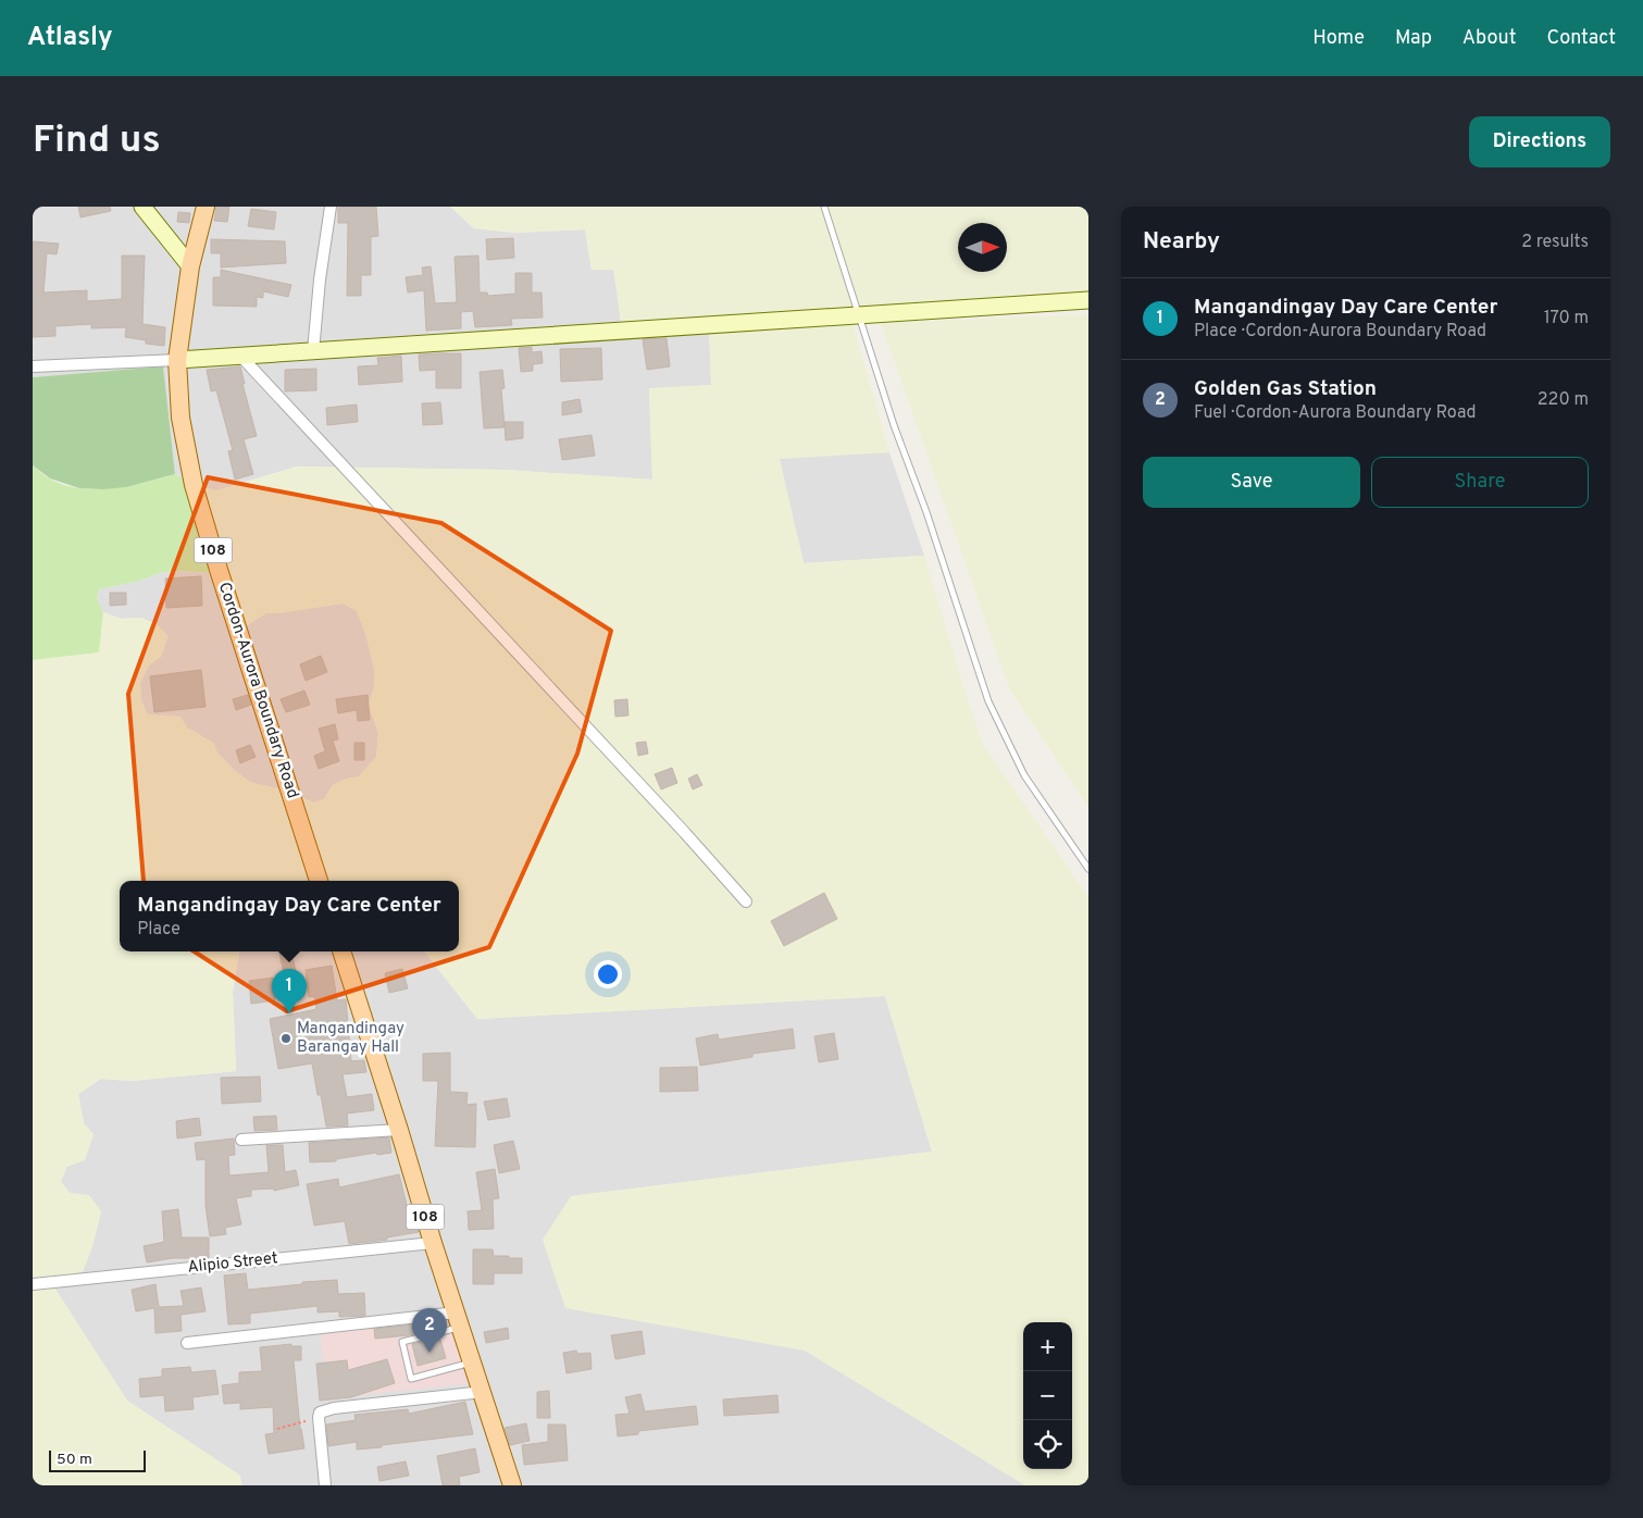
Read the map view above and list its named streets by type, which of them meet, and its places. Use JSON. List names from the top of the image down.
{
  "streets": {
    "main road": ["108", "Cordon-Aurora Boundary Road"],
    "street": ["Alipio Street"]
  },
  "crossings": [
    ["108", "Alipio Street"]
  ],
  "places": ["Mangandingay Barangay Hall"],
  "scale_bar": "50 m",
  "north": "right",
  "page": {
    "header": "Atlasly",
    "nav": [
      "Home",
      "Map",
      "About",
      "Contact"
    ],
    "buttons": [
      "Directions",
      ["Save", "Share"]
    ],
    "title": "Find us",
    "heading": ["Nearby", "2 results"],
    "list": [
      {
        "mark": "1",
        "name": "Mangandingay Day Care Center",
        "note": "Place · Cordon-Aurora Boundary Road",
        "value": "170 m"
      },
      {
        "mark": "2",
        "name": "Golden Gas Station",
        "note": "Fuel · Cordon-Aurora Boundary Road",
        "value": "220 m"
      }
    ],
    "popup": ["Mangandingay Day Care Center", "Place"],
    "pins": ["1", "2"],
    "map_buttons": ["+", "−"],
    "scale": "50 m"
  }
}
